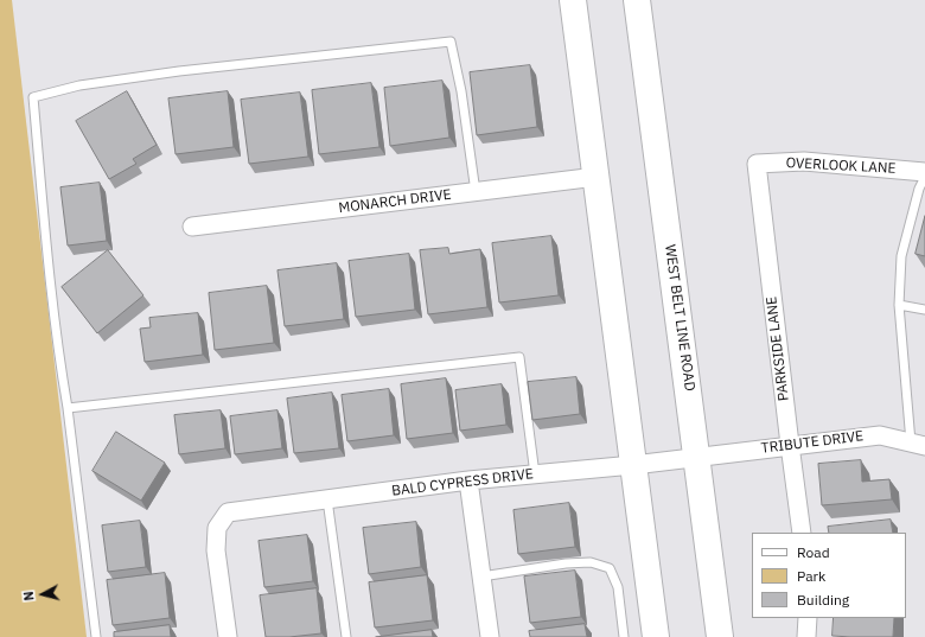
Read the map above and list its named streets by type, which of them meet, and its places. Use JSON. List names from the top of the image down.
{
  "streets": {
    "main road": ["WEST BELT LINE ROAD"],
    "street": [
      "OVERLOOK LANE",
      "MONARCH DRIVE",
      "PARKSIDE LANE",
      "TRIBUTE DRIVE",
      "BALD CYPRESS DRIVE"
    ]
  },
  "crossings": [
    ["OVERLOOK LANE", "PARKSIDE LANE"],
    ["WEST BELT LINE ROAD", "TRIBUTE DRIVE"],
    ["WEST BELT LINE ROAD", "BALD CYPRESS DRIVE"],
    ["PARKSIDE LANE", "TRIBUTE DRIVE"],
    ["TRIBUTE DRIVE", "BALD CYPRESS DRIVE"]
  ],
  "legend": ["Road", "Park", "Building"],
  "north": "left"
}
